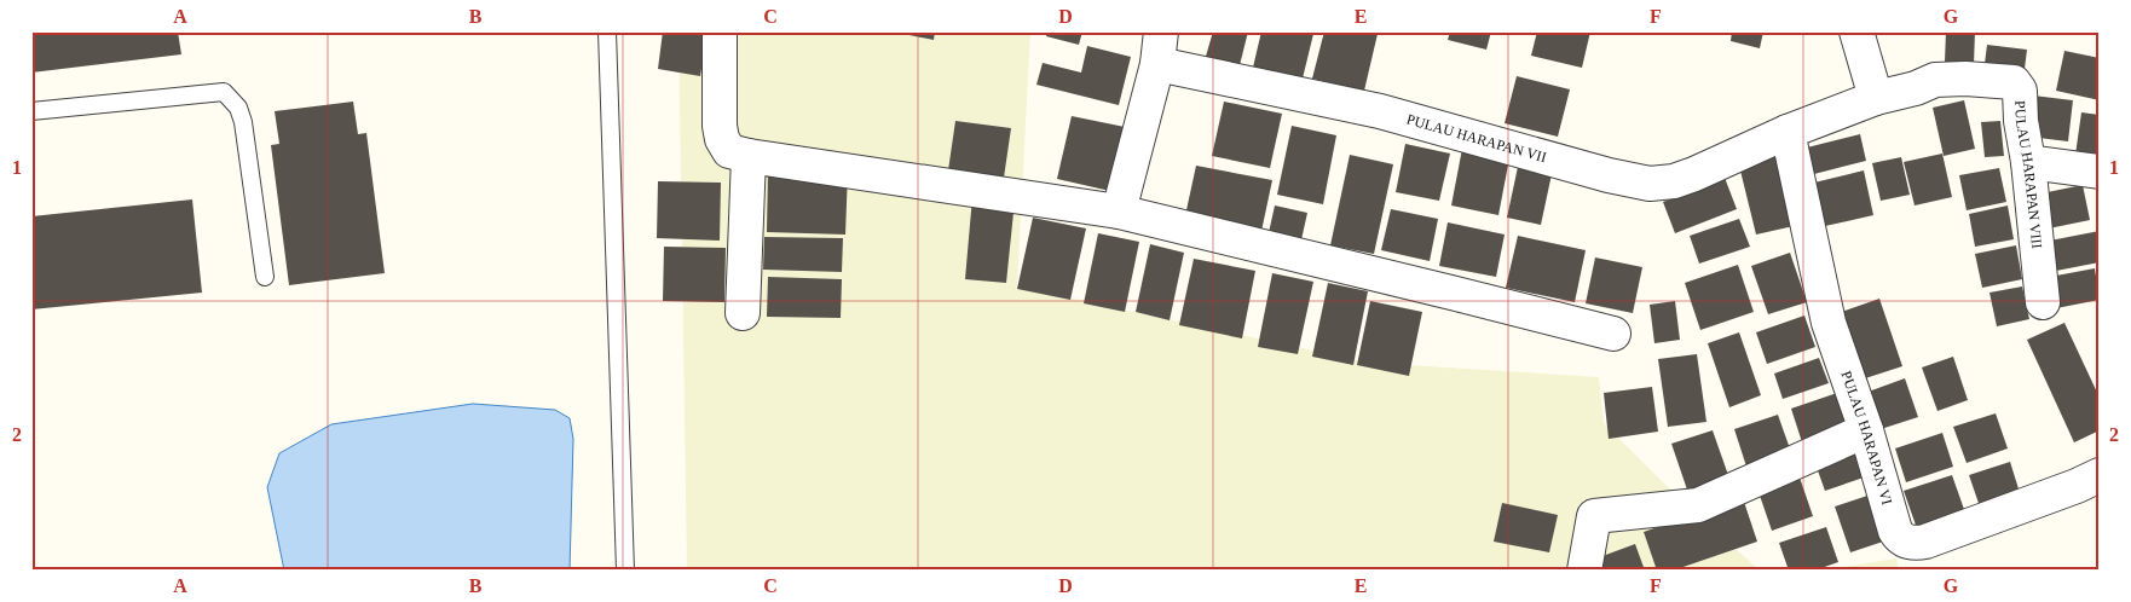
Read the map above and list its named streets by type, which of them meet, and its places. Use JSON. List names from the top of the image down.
{
  "streets": {
    "street": ["PULAU HARAPAN VII", "PULAU HARAPAN VIII", "PULAU HARAPAN VI"]
  },
  "crossings": [
    ["PULAU HARAPAN VII", "PULAU HARAPAN VIII"],
    ["PULAU HARAPAN VII", "PULAU HARAPAN VI"]
  ],
  "grid": {
    "columns": [
      "A",
      "B",
      "C",
      "D",
      "E",
      "F",
      "G"
    ],
    "rows": ["1", "2"]
  }
}
